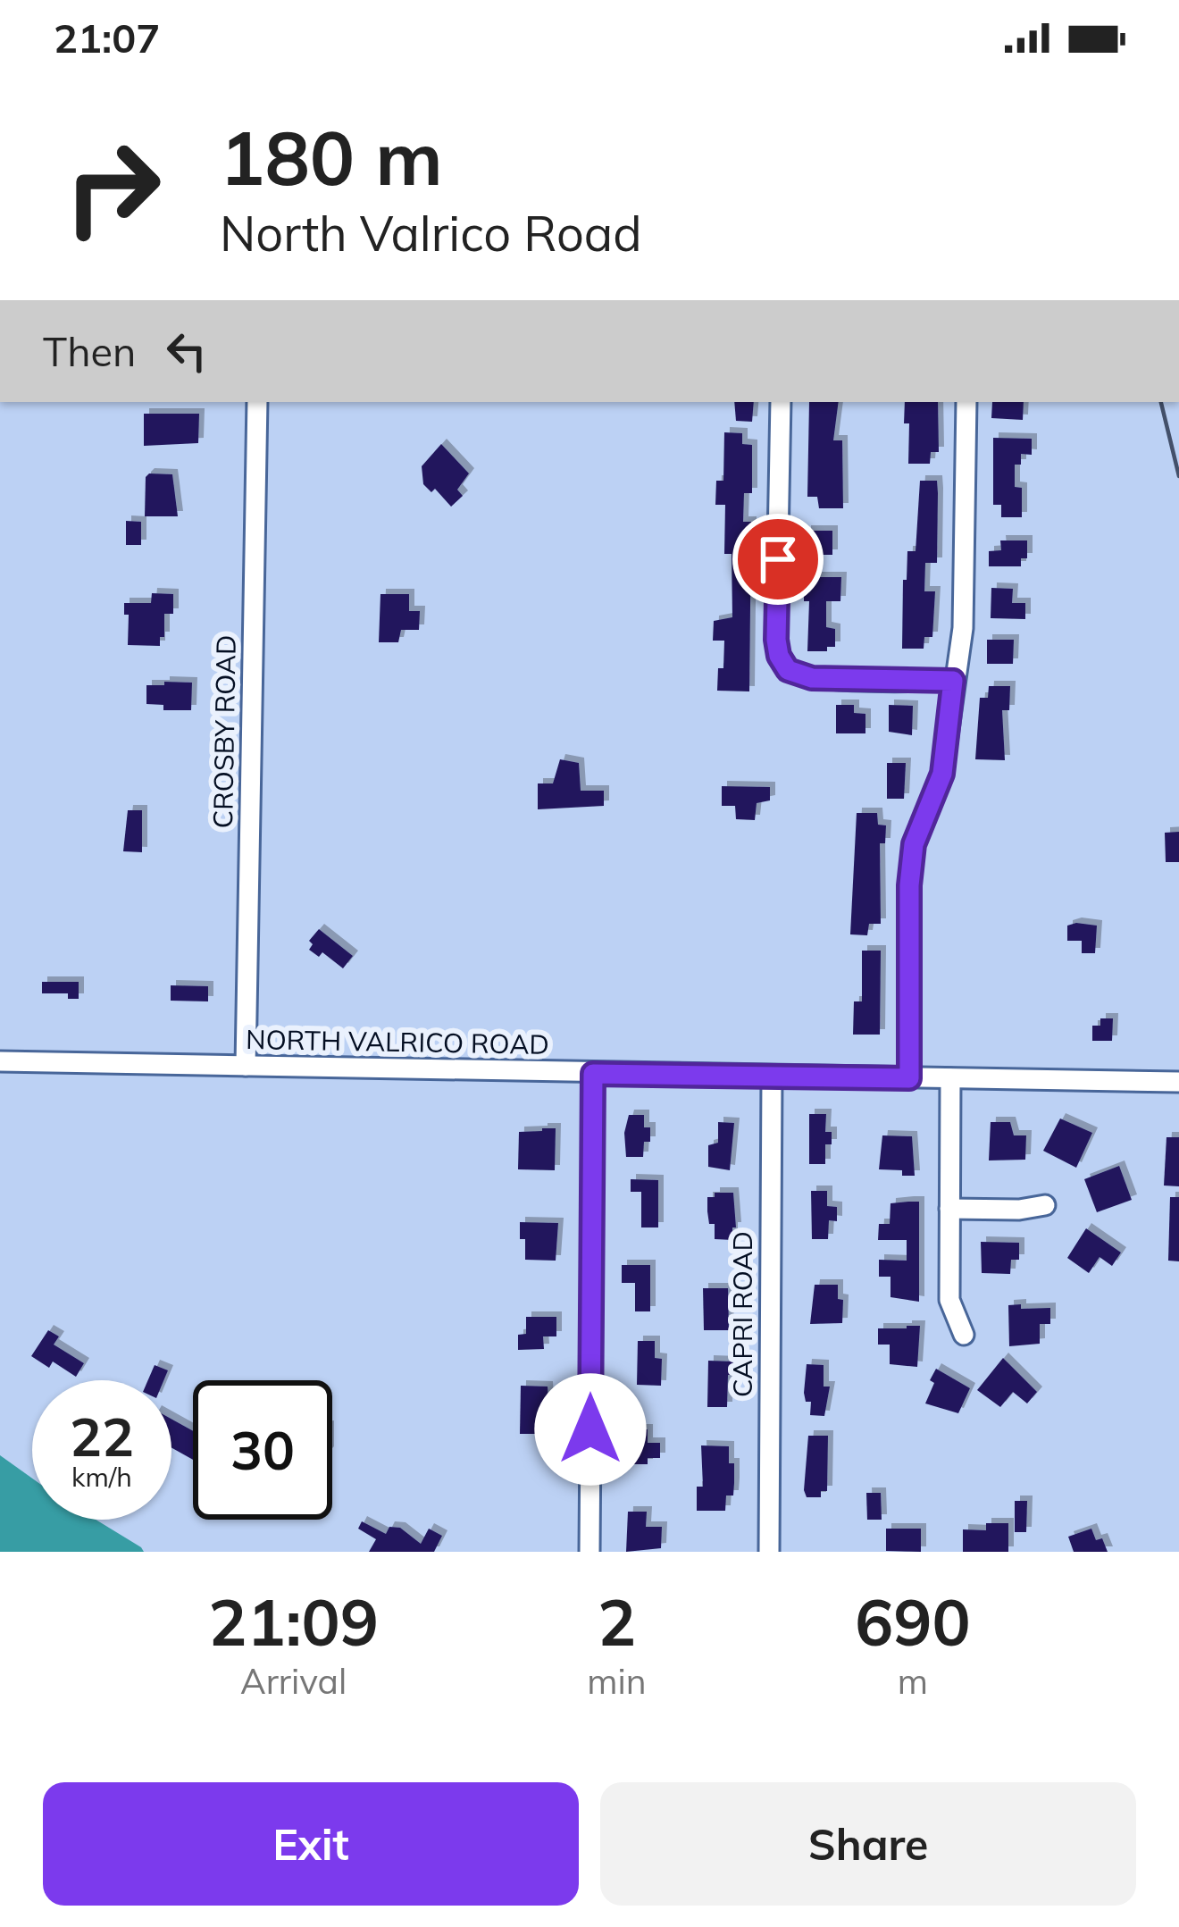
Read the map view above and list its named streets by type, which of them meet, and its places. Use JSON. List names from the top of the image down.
{
  "streets": {
    "street": ["CROSBY ROAD", "NORTH VALRICO ROAD", "CAPRI ROAD"]
  },
  "crossings": [
    ["CROSBY ROAD", "NORTH VALRICO ROAD"],
    ["NORTH VALRICO ROAD", "CAPRI ROAD"]
  ],
  "page": {
    "status": "21:07",
    "turn": ["180 m", "North Valrico Road"],
    "then": "Then",
    "speed": "22 km/h",
    "limit": "30",
    "eta": [
      "21:09",
      "Arrival",
      "2",
      "min",
      "690",
      "m"
    ],
    "buttons": ["Exit", "Share"]
  }
}
